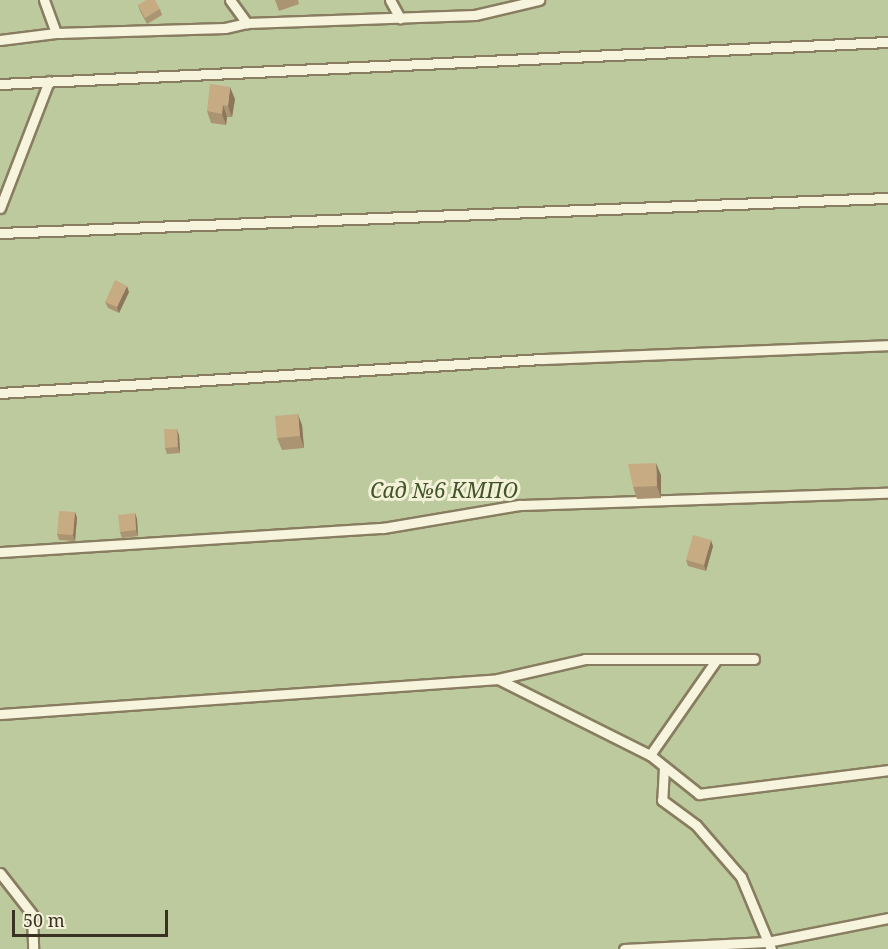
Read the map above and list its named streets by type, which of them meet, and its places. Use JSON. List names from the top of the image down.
{
  "parks": ["Сад №6 КМПО"],
  "scale_bar": "50 m"
}
